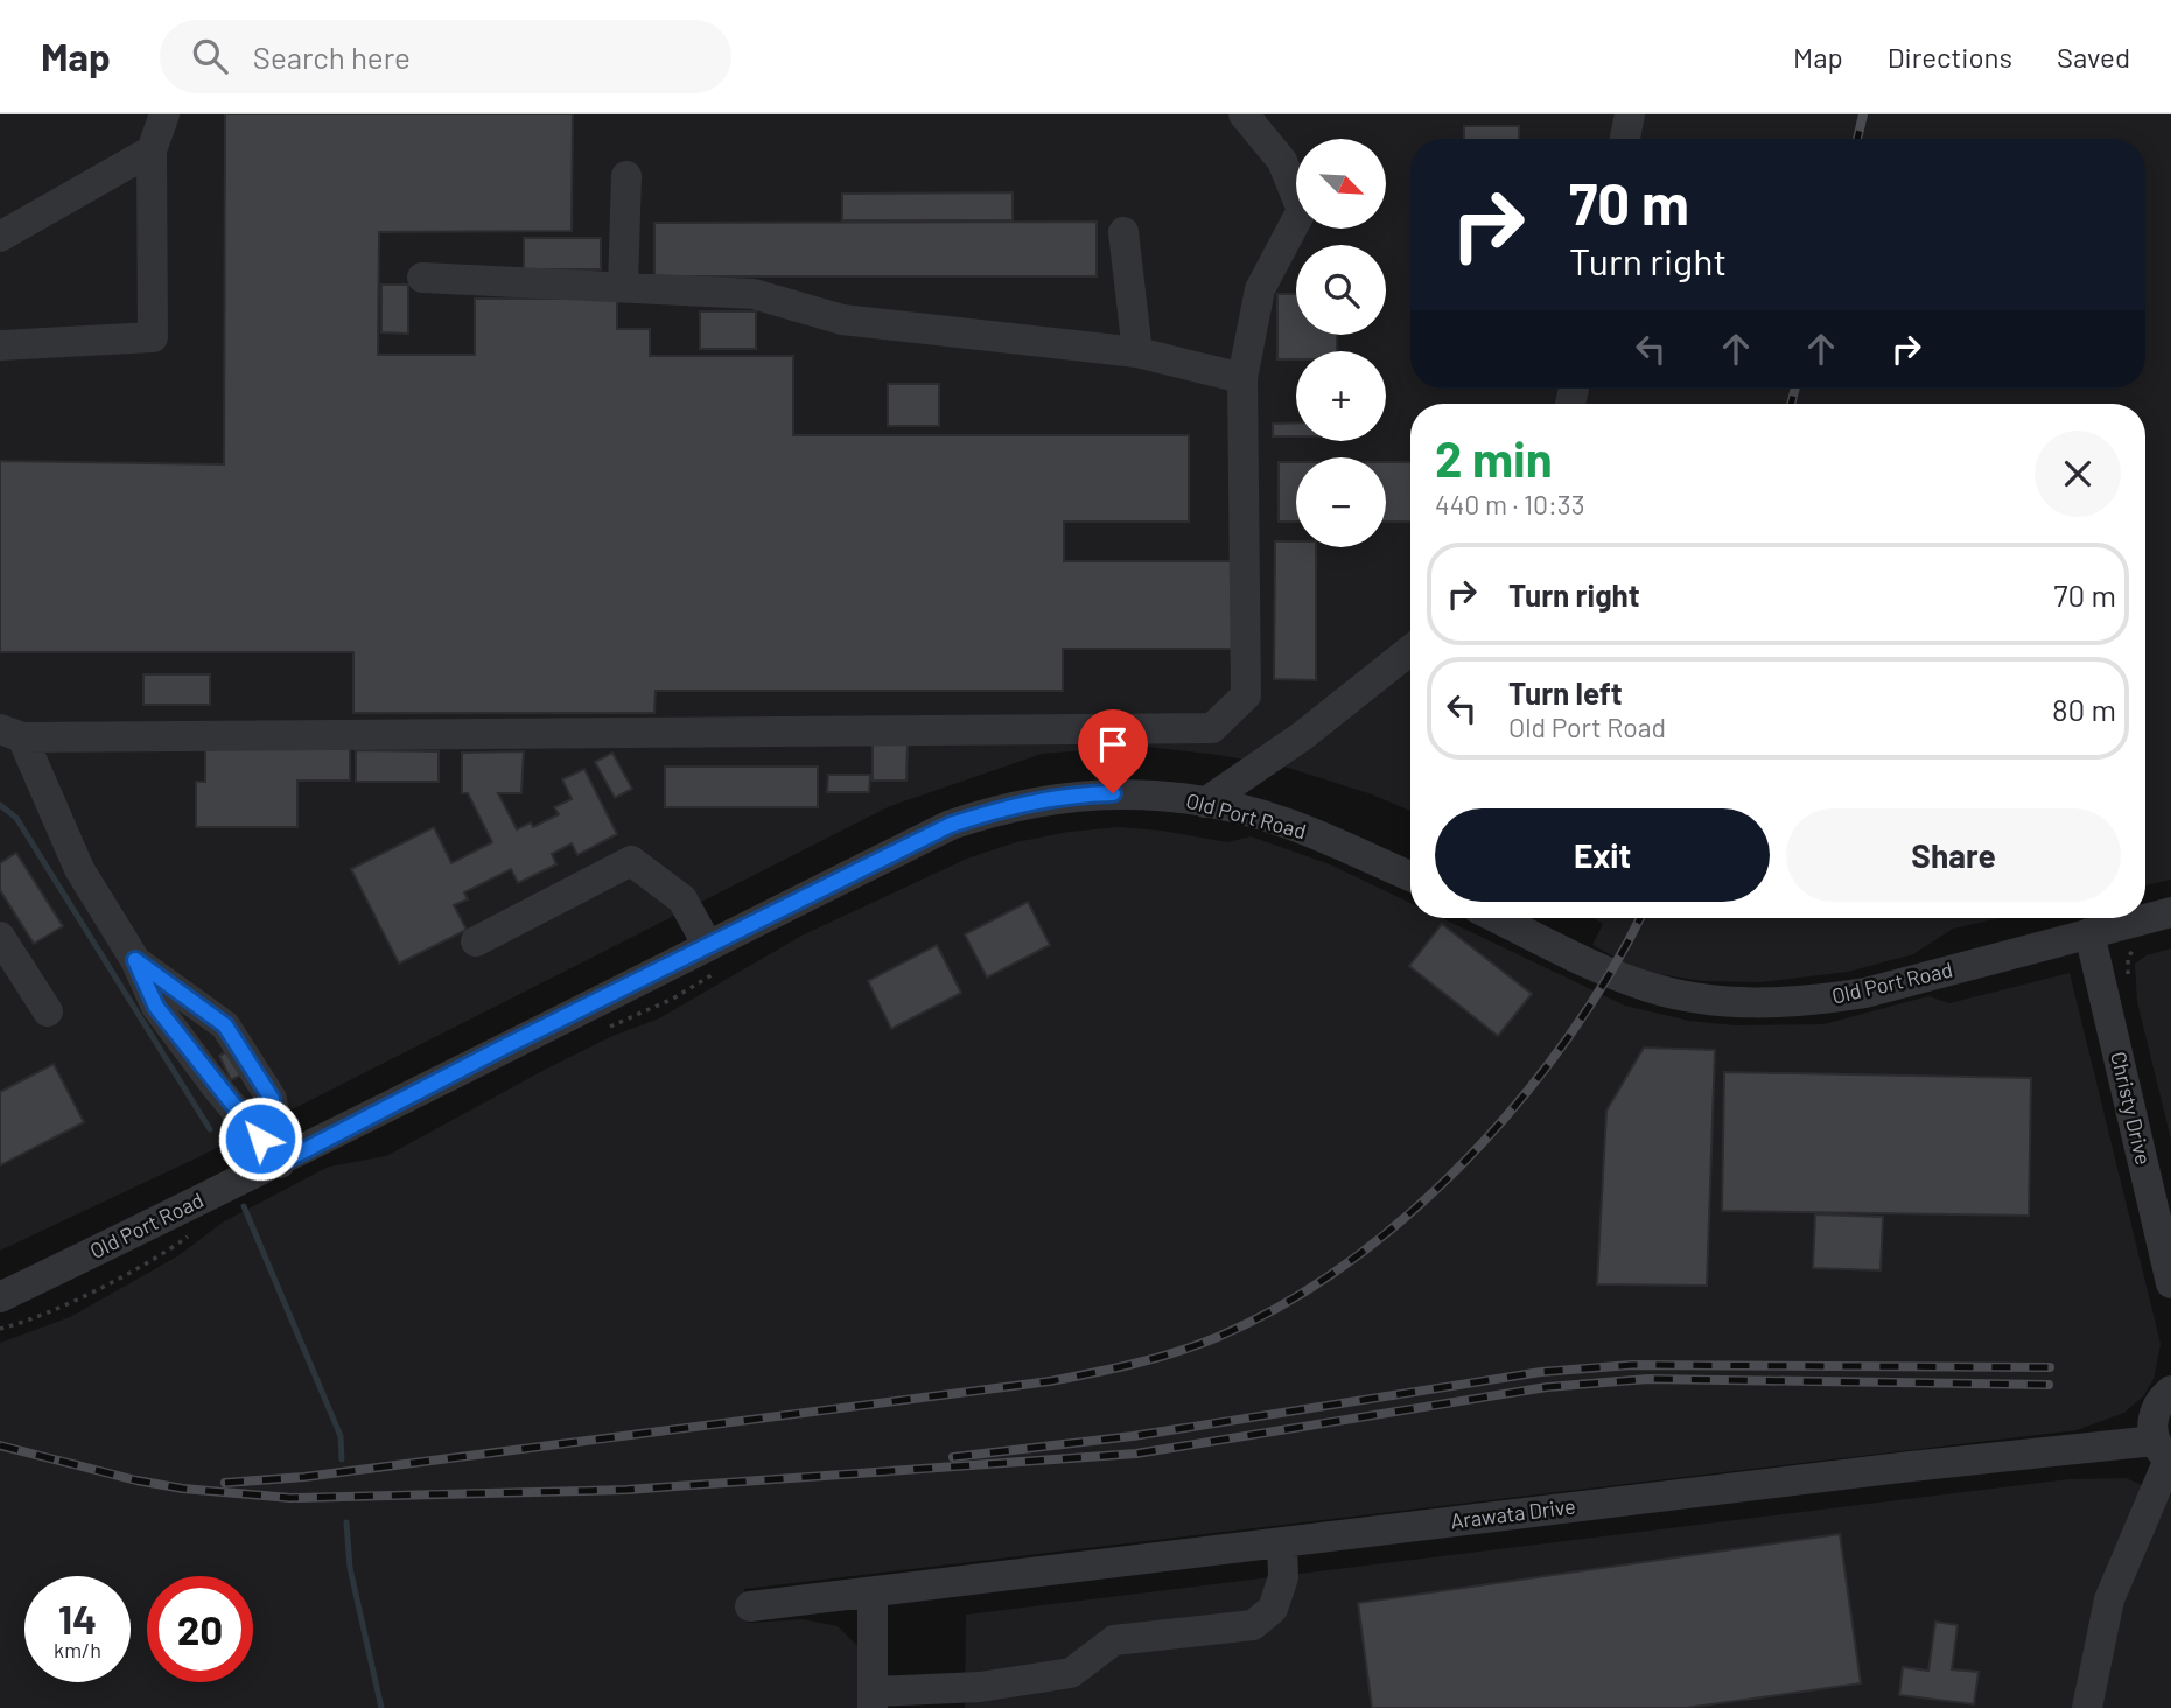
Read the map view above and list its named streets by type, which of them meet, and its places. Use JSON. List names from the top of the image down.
{
  "streets": {
    "street": ["Old Port Road", "Christy Drive", "Arawata Drive"]
  },
  "crossings": [
    ["Old Port Road", "Christy Drive"]
  ],
  "north": "bottom right",
  "page": {
    "header": "Map",
    "search": "Search here",
    "nav": ["Map", "Directions", "Saved"],
    "map_buttons": ["+", "−"],
    "turn": ["70 m", "Turn right"],
    "heading": ["2 min", "440 m · 10:33"],
    "list": [
      {
        "name": "Turn right",
        "value": "70 m"
      },
      {
        "name": "Turn left",
        "note": "Old Port Road",
        "value": "80 m"
      }
    ],
    "buttons": ["Exit", "Share"],
    "speed": "14 km/h",
    "limit": "20"
  }
}
